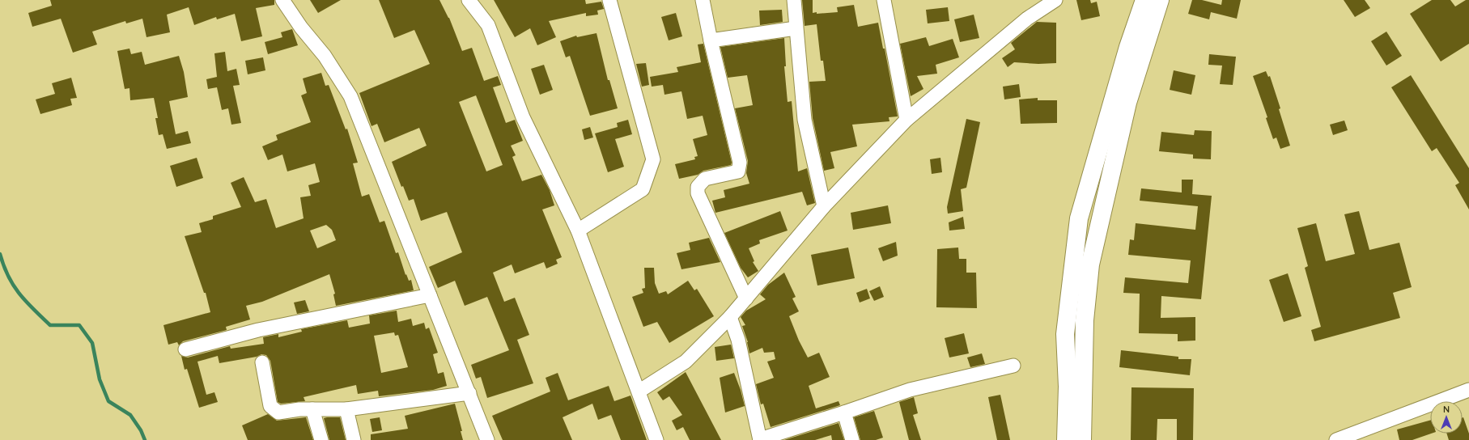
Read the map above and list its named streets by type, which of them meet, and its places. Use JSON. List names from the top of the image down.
{
  "north": "top"
}
